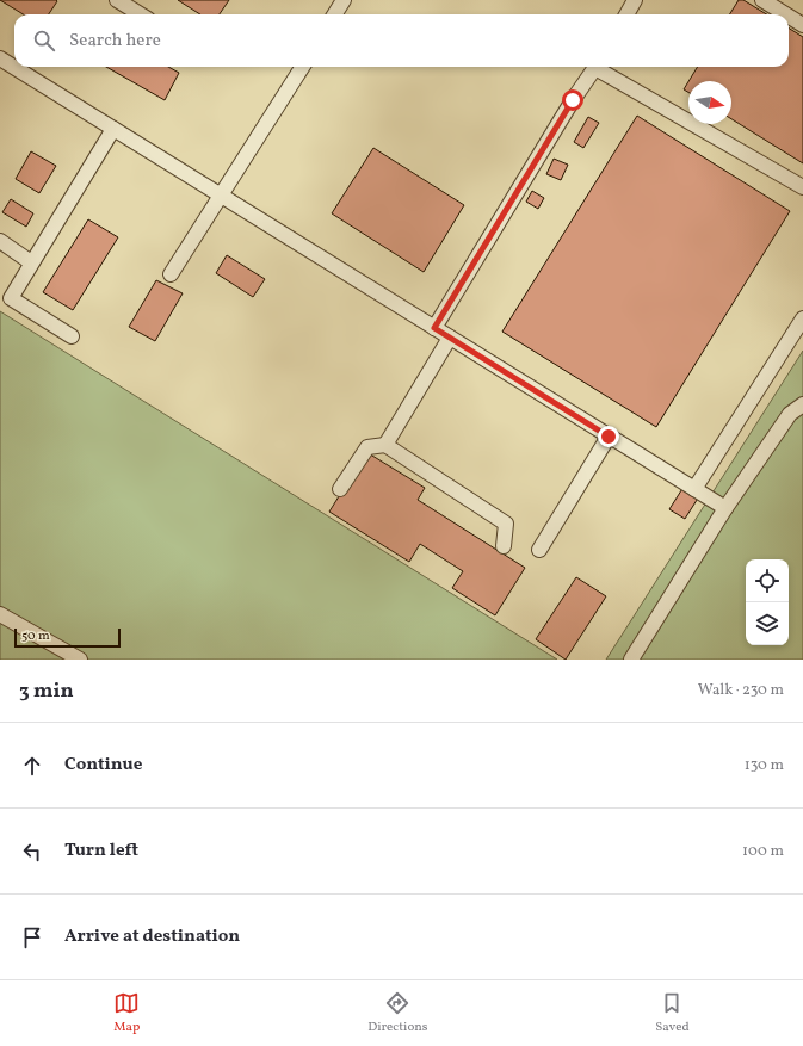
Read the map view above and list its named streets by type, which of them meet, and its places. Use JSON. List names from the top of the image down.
{
  "scale_bar": "50 m",
  "north": "right",
  "page": {
    "search": "Search here",
    "scale": "50 m",
    "heading": ["3 min", "Walk · 230 m"],
    "list": [
      ["Continue", "130 m"],
      ["Turn left", "100 m"],
      "Arrive at destination"
    ],
    "nav": ["Map", "Directions", "Saved"]
  }
}
